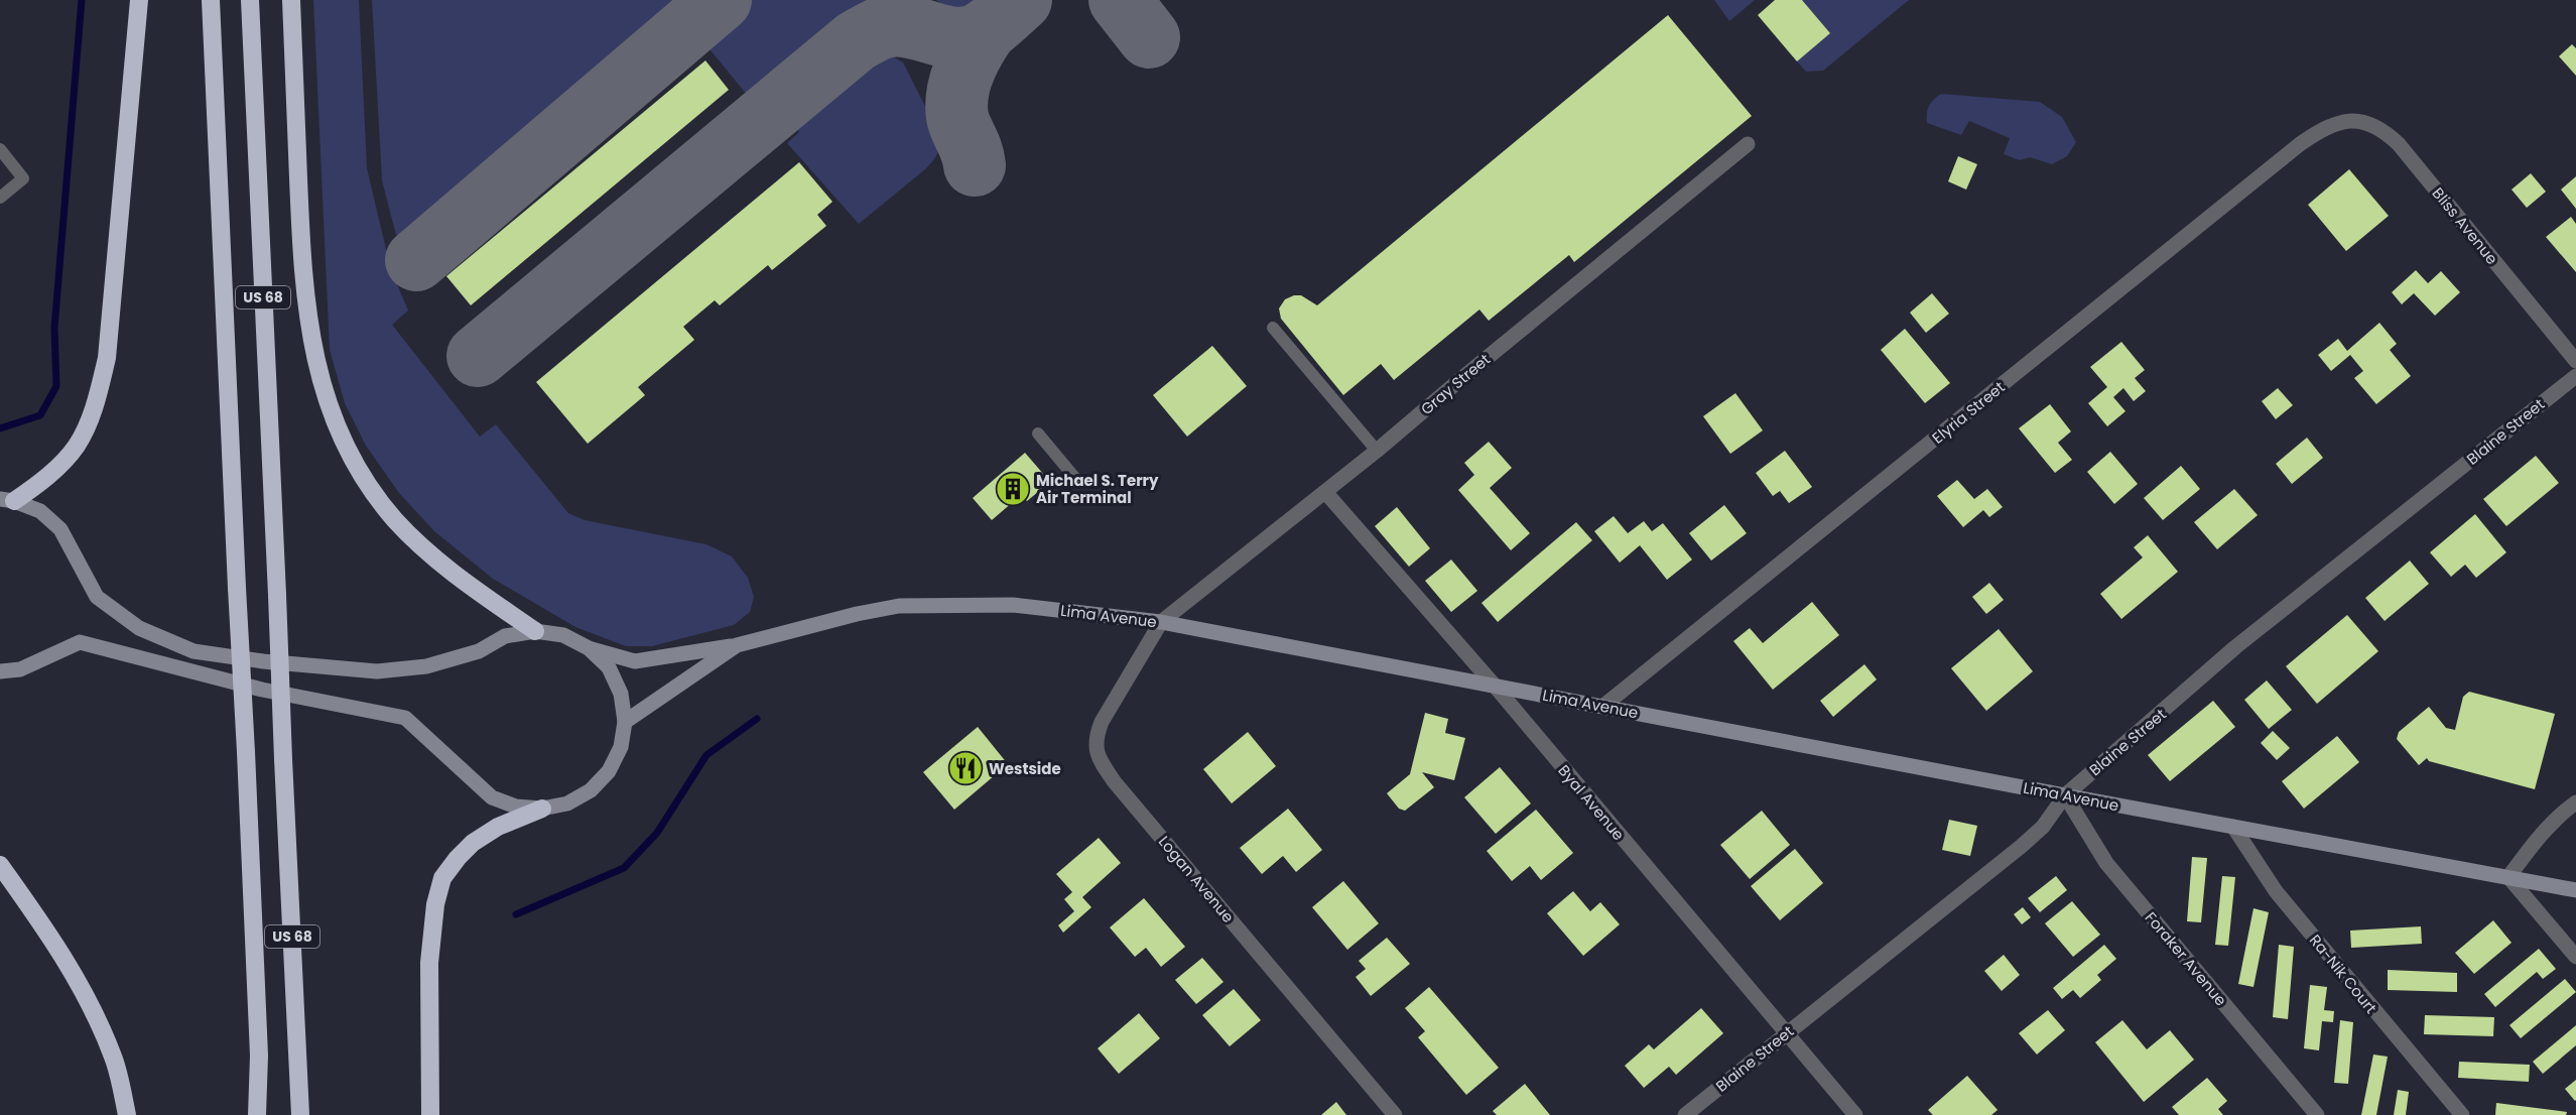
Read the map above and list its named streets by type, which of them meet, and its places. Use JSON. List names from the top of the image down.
{
  "streets": {
    "highway": ["US 68"],
    "street": [
      "Bliss Avenue",
      "Gray Street",
      "Elyria Street",
      "Blaine Street",
      "Lima Avenue",
      "Byal Avenue",
      "Logan Avenue",
      "Foraker Avenue",
      "Ra-Nik Court"
    ]
  },
  "crossings": [
    ["Bliss Avenue", "Elyria Street"],
    ["Gray Street", "Lima Avenue"],
    ["Gray Street", "Byal Avenue"],
    ["Gray Street", "Logan Avenue"],
    ["Elyria Street", "Lima Avenue"],
    ["Blaine Street", "Lima Avenue"],
    ["Blaine Street", "Byal Avenue"],
    ["Blaine Street", "Foraker Avenue"],
    ["Lima Avenue", "Byal Avenue"],
    ["Lima Avenue", "Logan Avenue"],
    ["Lima Avenue", "Foraker Avenue"],
    ["Lima Avenue", "Ra-Nik Court"]
  ],
  "places": {
    "building": ["Michael S. Terry Air Terminal"],
    "restaurant": ["Westside"]
  }
}
